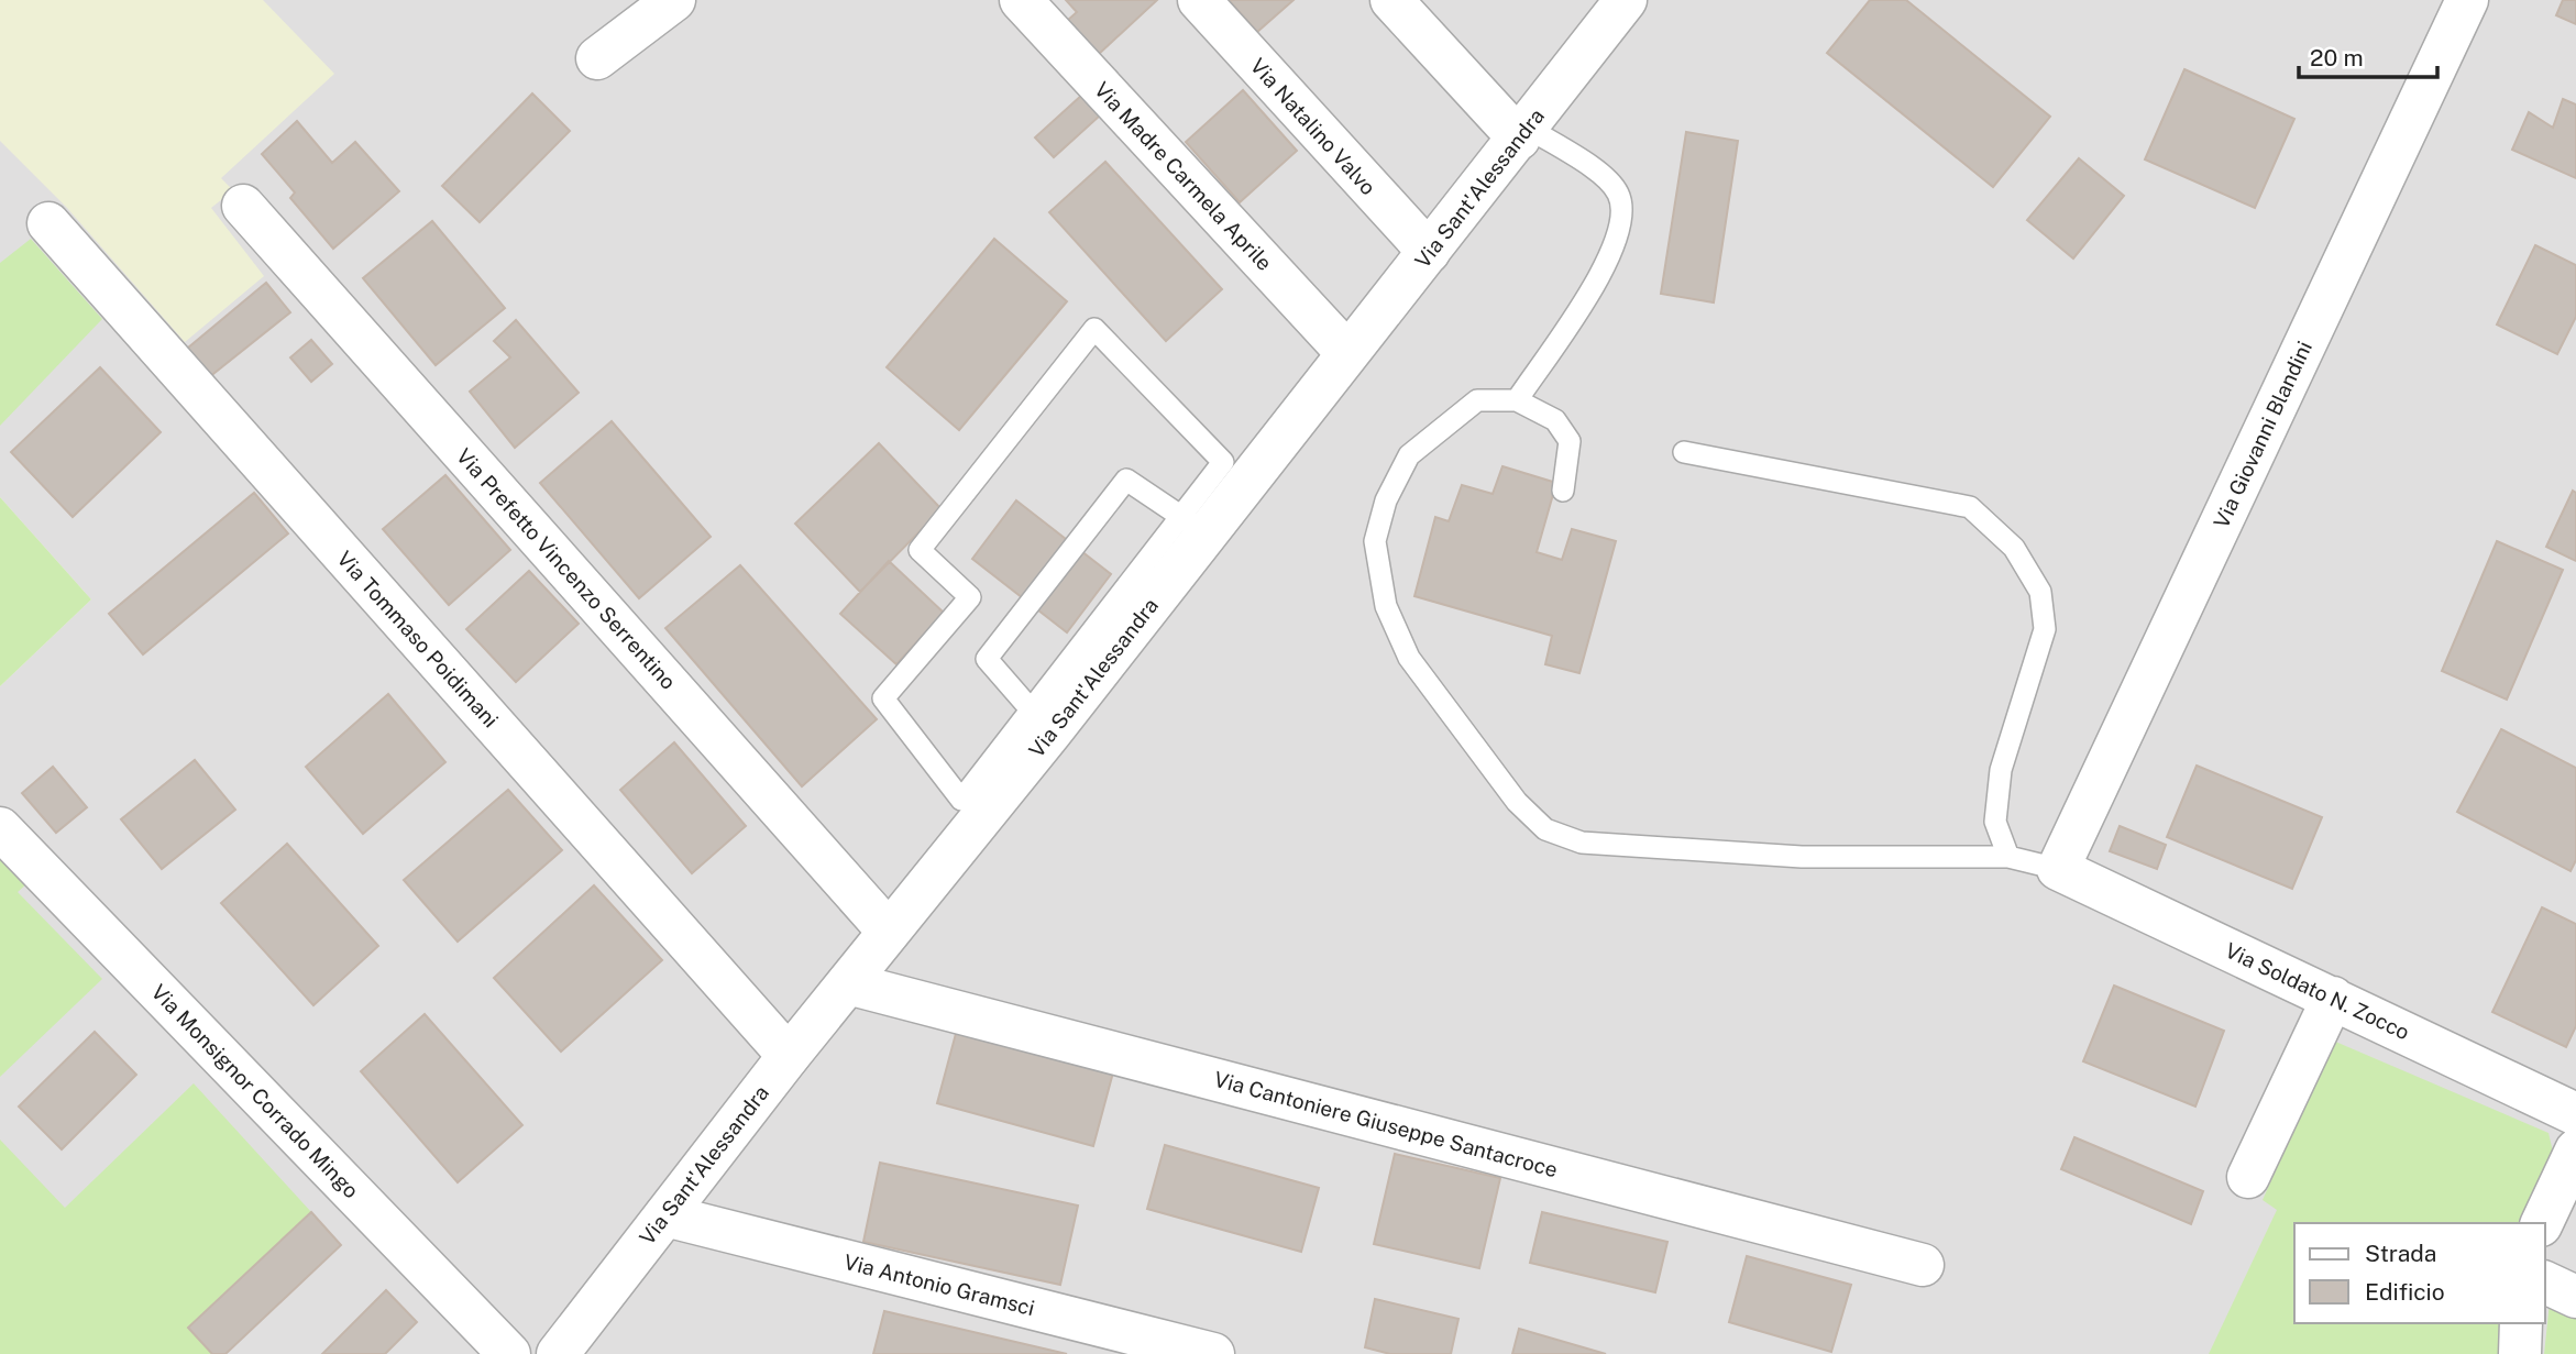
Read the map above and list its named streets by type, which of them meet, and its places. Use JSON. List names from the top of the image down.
{
  "streets": {
    "street": [
      "Via Natalino Valvo",
      "Via Madre Carmela Aprile",
      "Via Sant'Alessandra",
      "Via Giovanni Blandini",
      "Via Prefetto Vincenzo Serrentino",
      "Via Tommaso Poidimani",
      "Via Soldato N. Zocco",
      "Via Monsignor Corrado Mingo",
      "Via Cantoniere Giuseppe Santacroce",
      "Via Antonio Gramsci"
    ]
  },
  "crossings": [
    ["Via Natalino Valvo", "Via Sant'Alessandra"],
    ["Via Madre Carmela Aprile", "Via Sant'Alessandra"],
    ["Via Sant'Alessandra", "Via Prefetto Vincenzo Serrentino"],
    ["Via Sant'Alessandra", "Via Tommaso Poidimani"],
    ["Via Sant'Alessandra", "Via Cantoniere Giuseppe Santacroce"],
    ["Via Sant'Alessandra", "Via Antonio Gramsci"],
    ["Via Giovanni Blandini", "Via Soldato N. Zocco"]
  ],
  "legend": ["Strada", "Edificio"],
  "scale_bar": "20 m"
}
